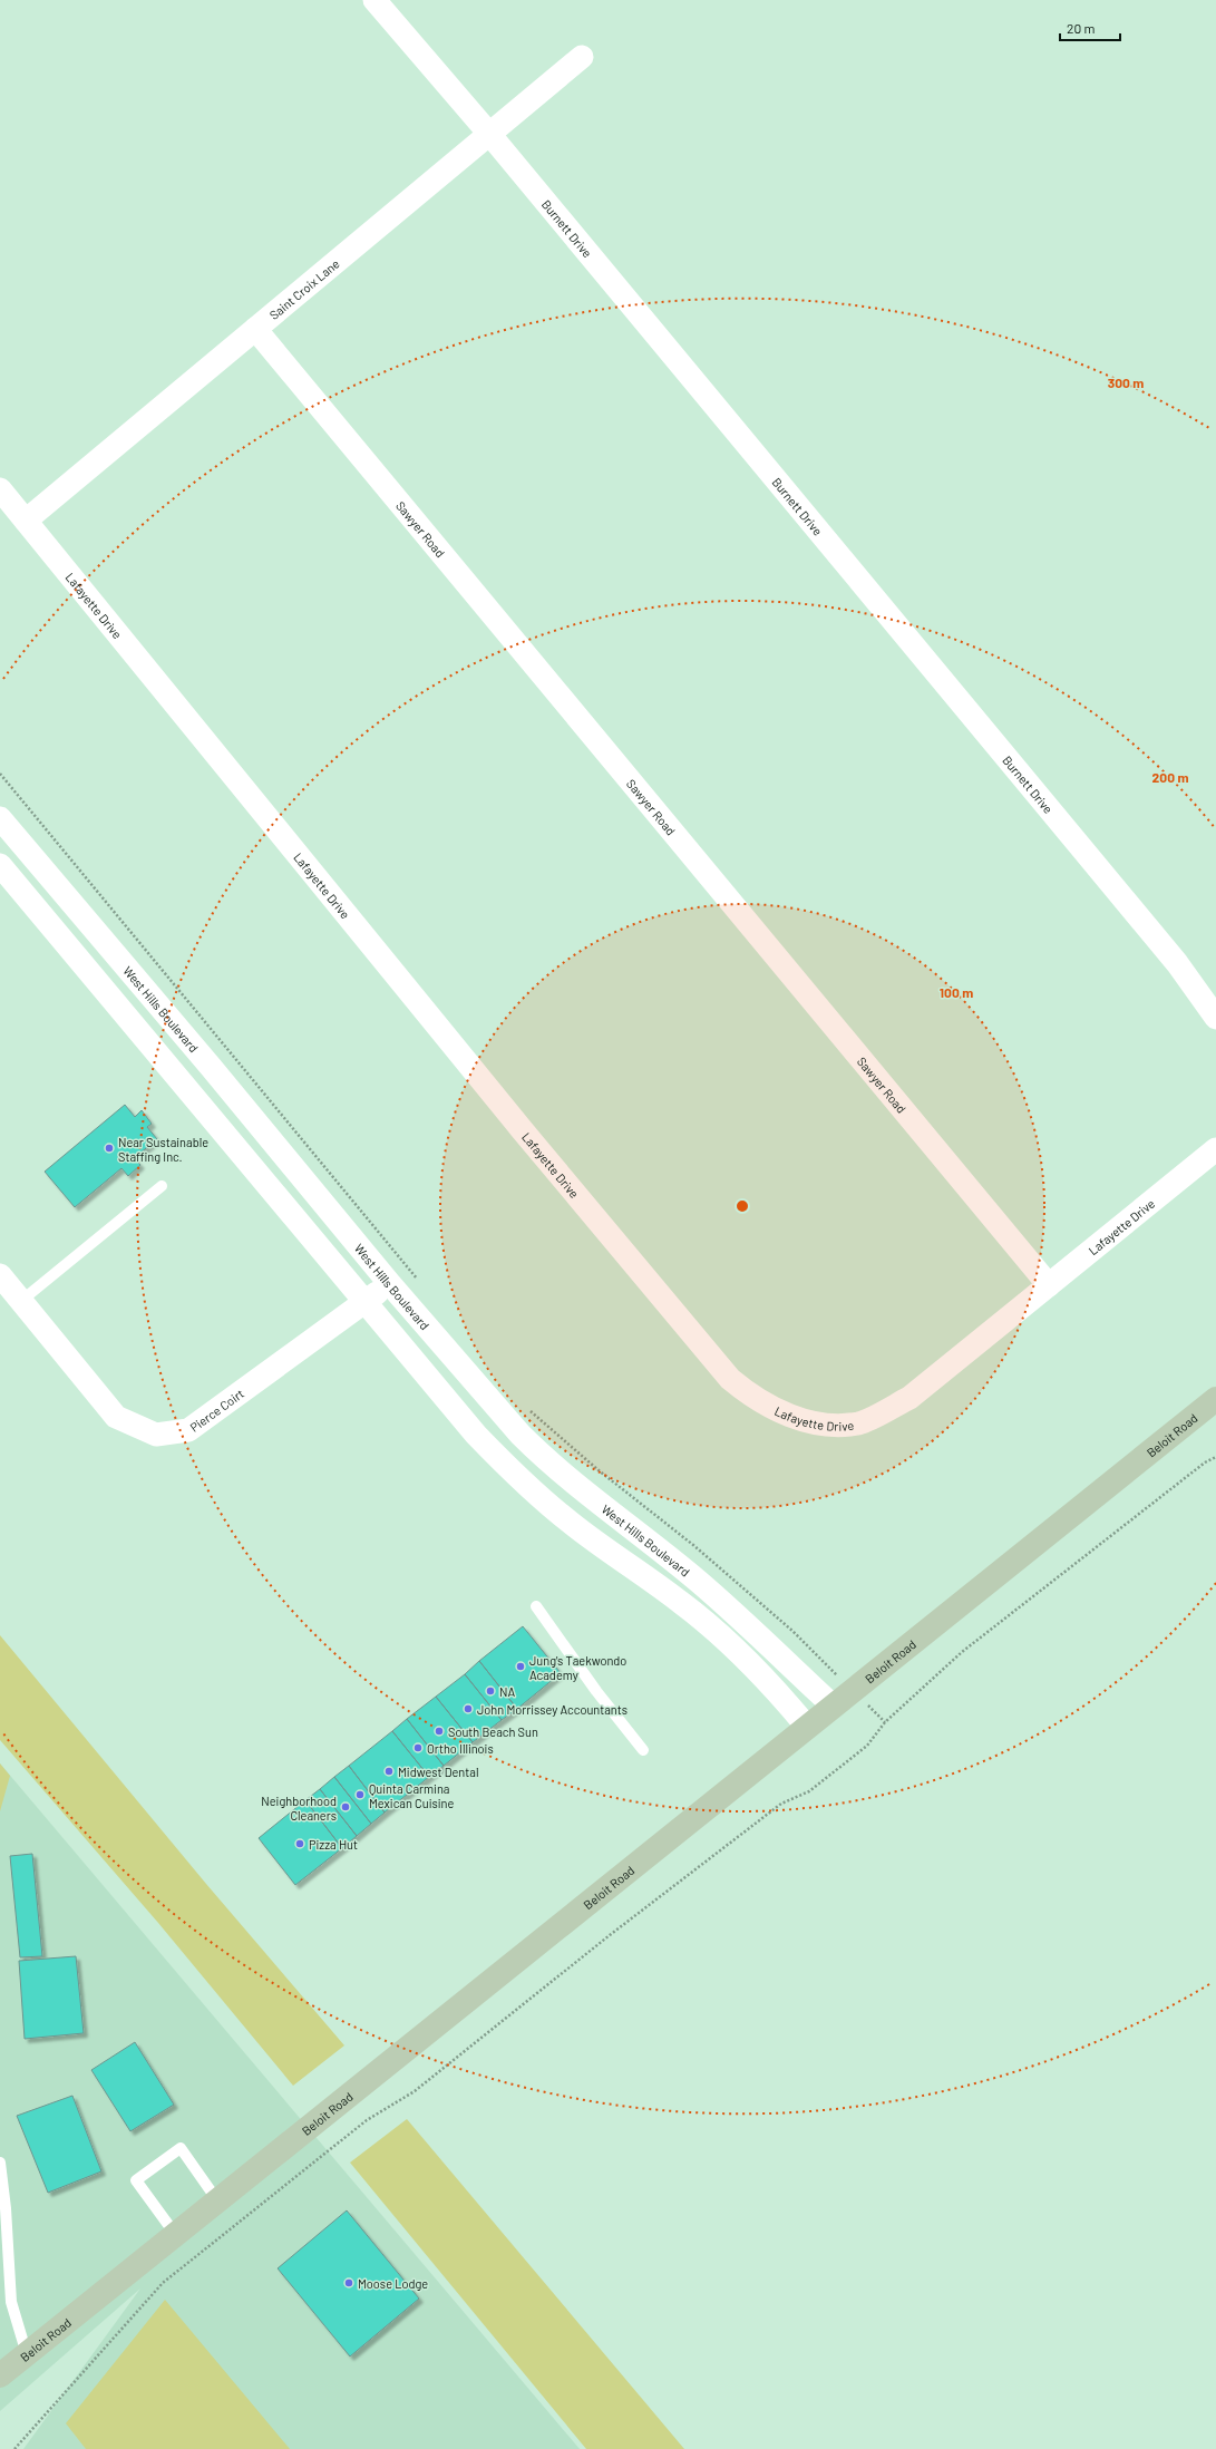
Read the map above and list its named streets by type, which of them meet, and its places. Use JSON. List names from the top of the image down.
{
  "streets": {
    "main road": ["Beloit Road"],
    "street": [
      "Burnett Drive",
      "Saint Croix Lane",
      "Sawyer Road",
      "Lafayette Drive",
      "West Hills Boulevard",
      "Pierce Coirt"
    ]
  },
  "crossings": [
    ["Burnett Drive", "Saint Croix Lane"],
    ["Saint Croix Lane", "Sawyer Road"],
    ["Saint Croix Lane", "Lafayette Drive"],
    ["Sawyer Road", "Lafayette Drive"],
    ["West Hills Boulevard", "Pierce Coirt"],
    ["West Hills Boulevard", "Beloit Road"]
  ],
  "places": [
    "Near Sustainable Staffing Inc.",
    "Jung's Taekwondo Academy",
    "NA",
    "John Morrissey Accountants",
    "South Beach Sun",
    "Ortho Illinois",
    "Midwest Dental",
    "Quinta Carmina Mexican Cuisine",
    "Neighborhood Cleaners",
    "Pizza Hut",
    "Moose Lodge"
  ],
  "scale_bar": "20 m",
  "rings": ["300 m", "200 m", "100 m"]
}
